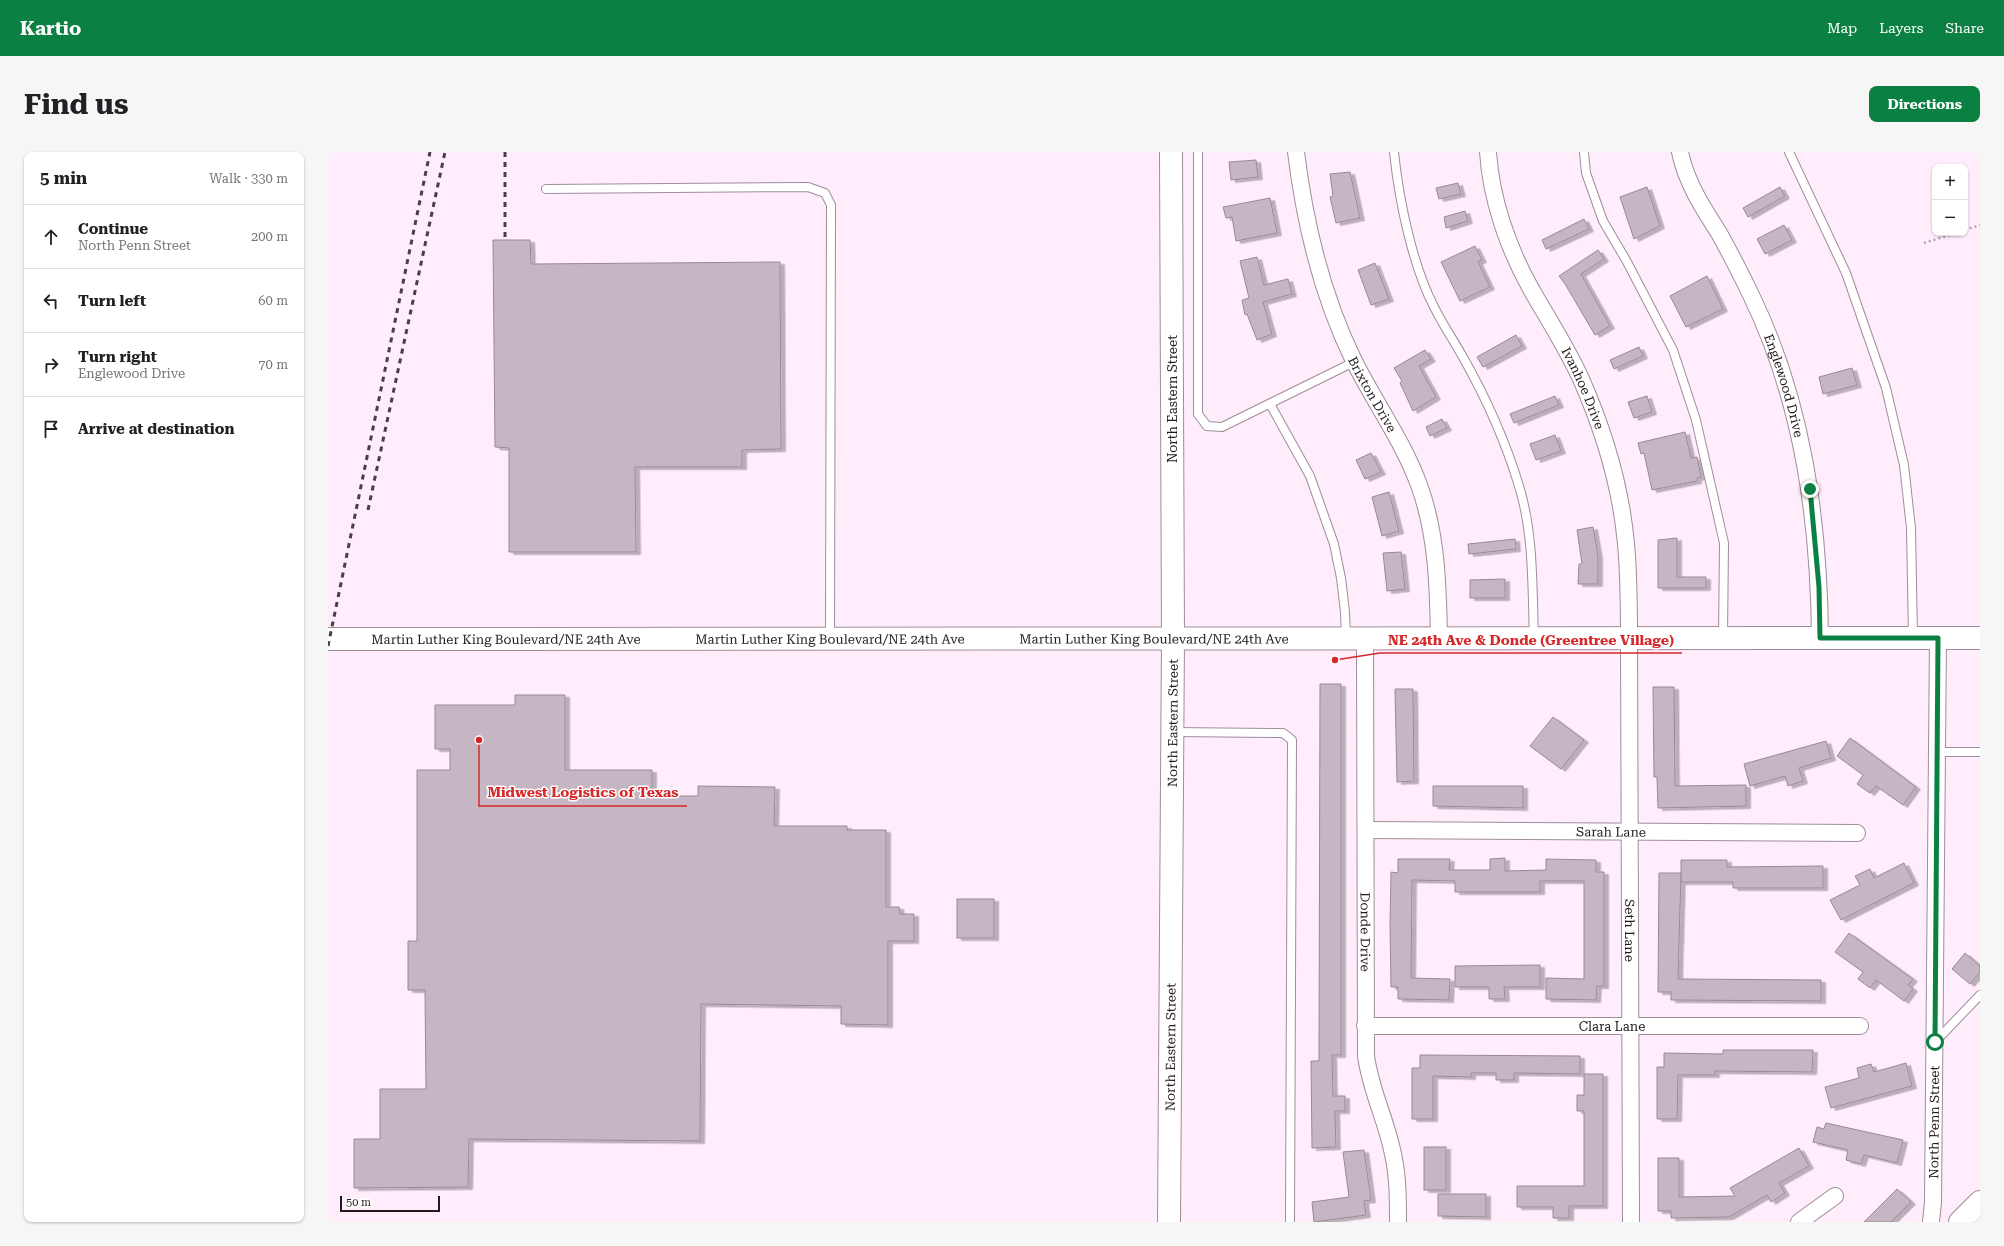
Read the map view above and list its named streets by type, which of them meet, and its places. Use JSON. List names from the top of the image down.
{
  "streets": {
    "main road": ["North Eastern Street", "Martin Luther King Boulevard/NE 24th Ave"],
    "street": [
      "Englewood Drive",
      "Ivanhoe Drive",
      "Brixton Drive",
      "Sarah Lane",
      "Seth Lane",
      "Donde Drive",
      "Clara Lane",
      "North Penn Street"
    ]
  },
  "crossings": [
    ["Englewood Drive", "Martin Luther King Boulevard/NE 24th Ave"],
    ["Ivanhoe Drive", "Martin Luther King Boulevard/NE 24th Ave"],
    ["Ivanhoe Drive", "Seth Lane"],
    ["Brixton Drive", "Martin Luther King Boulevard/NE 24th Ave"],
    ["North Eastern Street", "Martin Luther King Boulevard/NE 24th Ave"],
    ["Martin Luther King Boulevard/NE 24th Ave", "Seth Lane"],
    ["Martin Luther King Boulevard/NE 24th Ave", "Donde Drive"],
    ["Martin Luther King Boulevard/NE 24th Ave", "North Penn Street"],
    ["Sarah Lane", "Seth Lane"],
    ["Sarah Lane", "Donde Drive"],
    ["Seth Lane", "Clara Lane"],
    ["Donde Drive", "Clara Lane"]
  ],
  "places": ["NE 24th Ave & Donde (Greentree Village)", "Midwest Logistics of Texas"],
  "scale_bar": "50 m",
  "page": {
    "header": "Kartio",
    "nav": ["Map", "Layers", "Share"],
    "buttons": "Directions",
    "title": "Find us",
    "heading": ["5 min", "Walk · 330 m"],
    "map_buttons": ["+", "−"],
    "list": [
      ["Continue", "North Penn Street", "200 m"],
      ["Turn left", "60 m"],
      ["Turn right", "Englewood Drive", "70 m"],
      "Arrive at destination"
    ],
    "scale": "50 m"
  }
}
